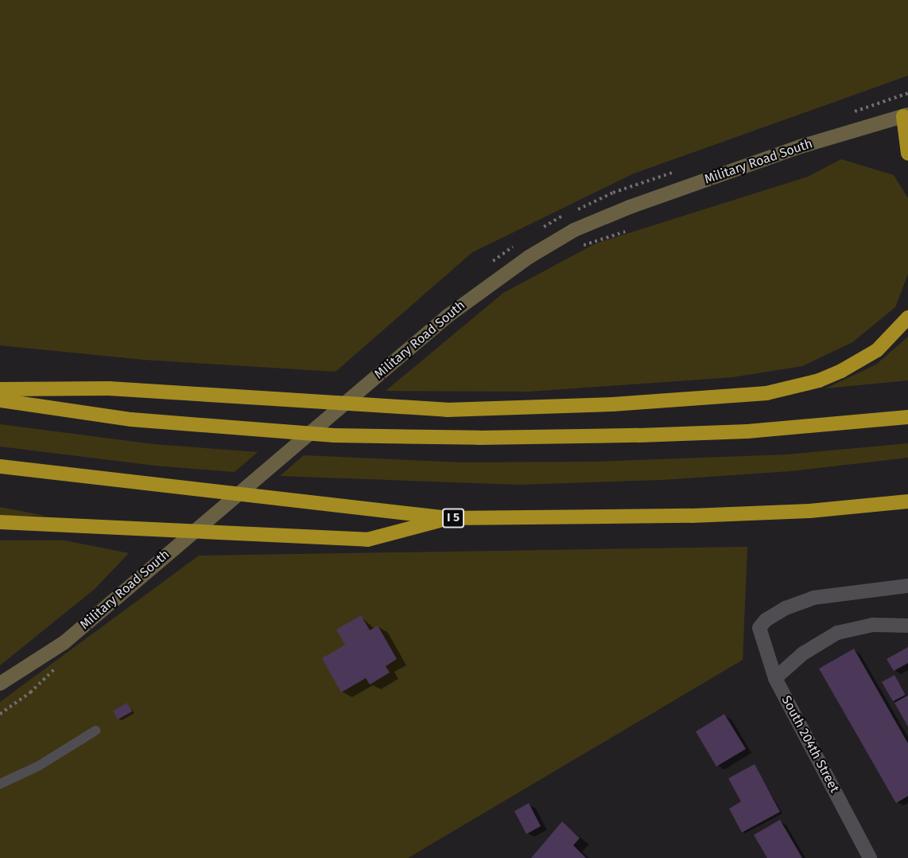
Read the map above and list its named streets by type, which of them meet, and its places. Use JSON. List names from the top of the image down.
{
  "streets": {
    "highway": ["I 5"],
    "main road": ["Military Road South"],
    "street": ["South 204th Street"]
  }
}
